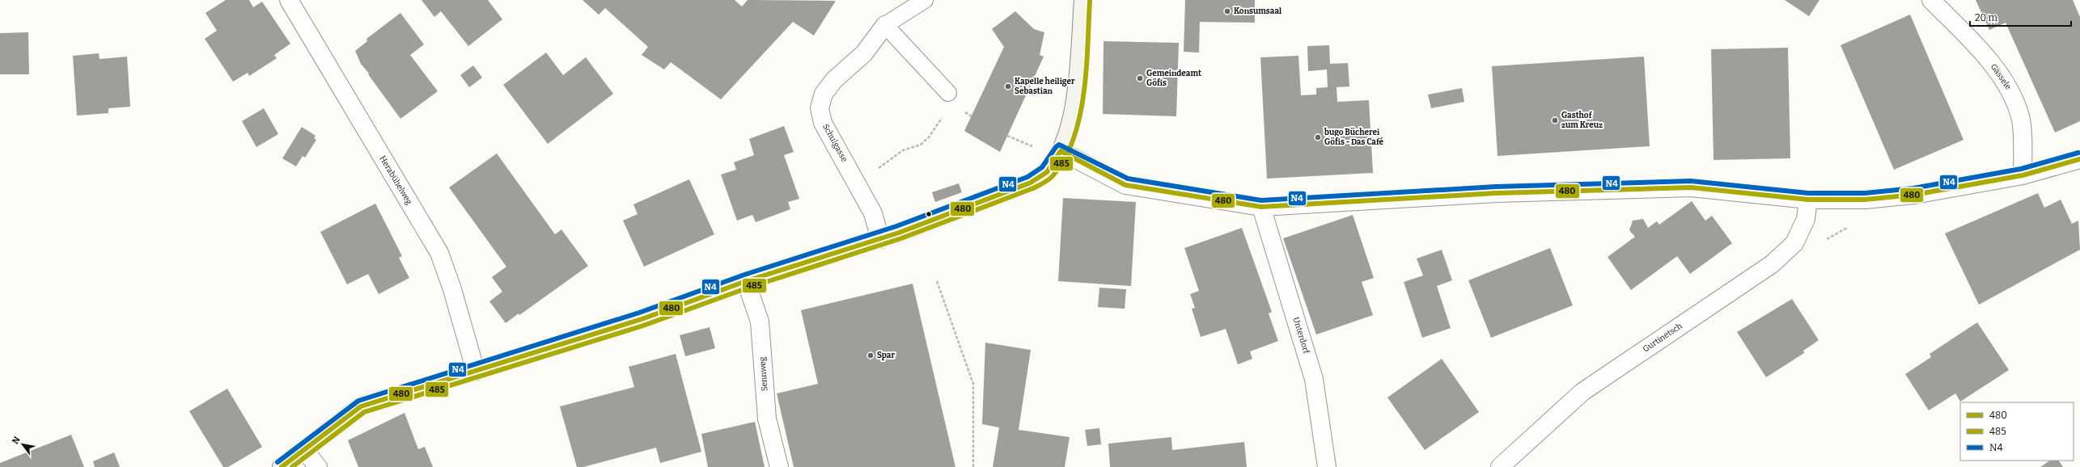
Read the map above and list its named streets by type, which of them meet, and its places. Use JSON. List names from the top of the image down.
{
  "streets": {
    "street": [
      "Gässele",
      "Schulgasse",
      "Herabühelweg",
      "Unterdorf",
      "Gurtinetsch",
      "Sennweg"
    ]
  },
  "places": [
    "Konsumsaal",
    "Gemeindeamt Göfis",
    "Kapelle heiliger Sebastian",
    "Gasthof zum Kreuz",
    "bugo Bücherei Göfis - Das Café",
    "Spar"
  ],
  "lines": ["transit line 485", "transit line N4", "transit line 480"],
  "legend": ["480", "485", "N4"],
  "scale_bar": "20 m",
  "north": "top left"
}
